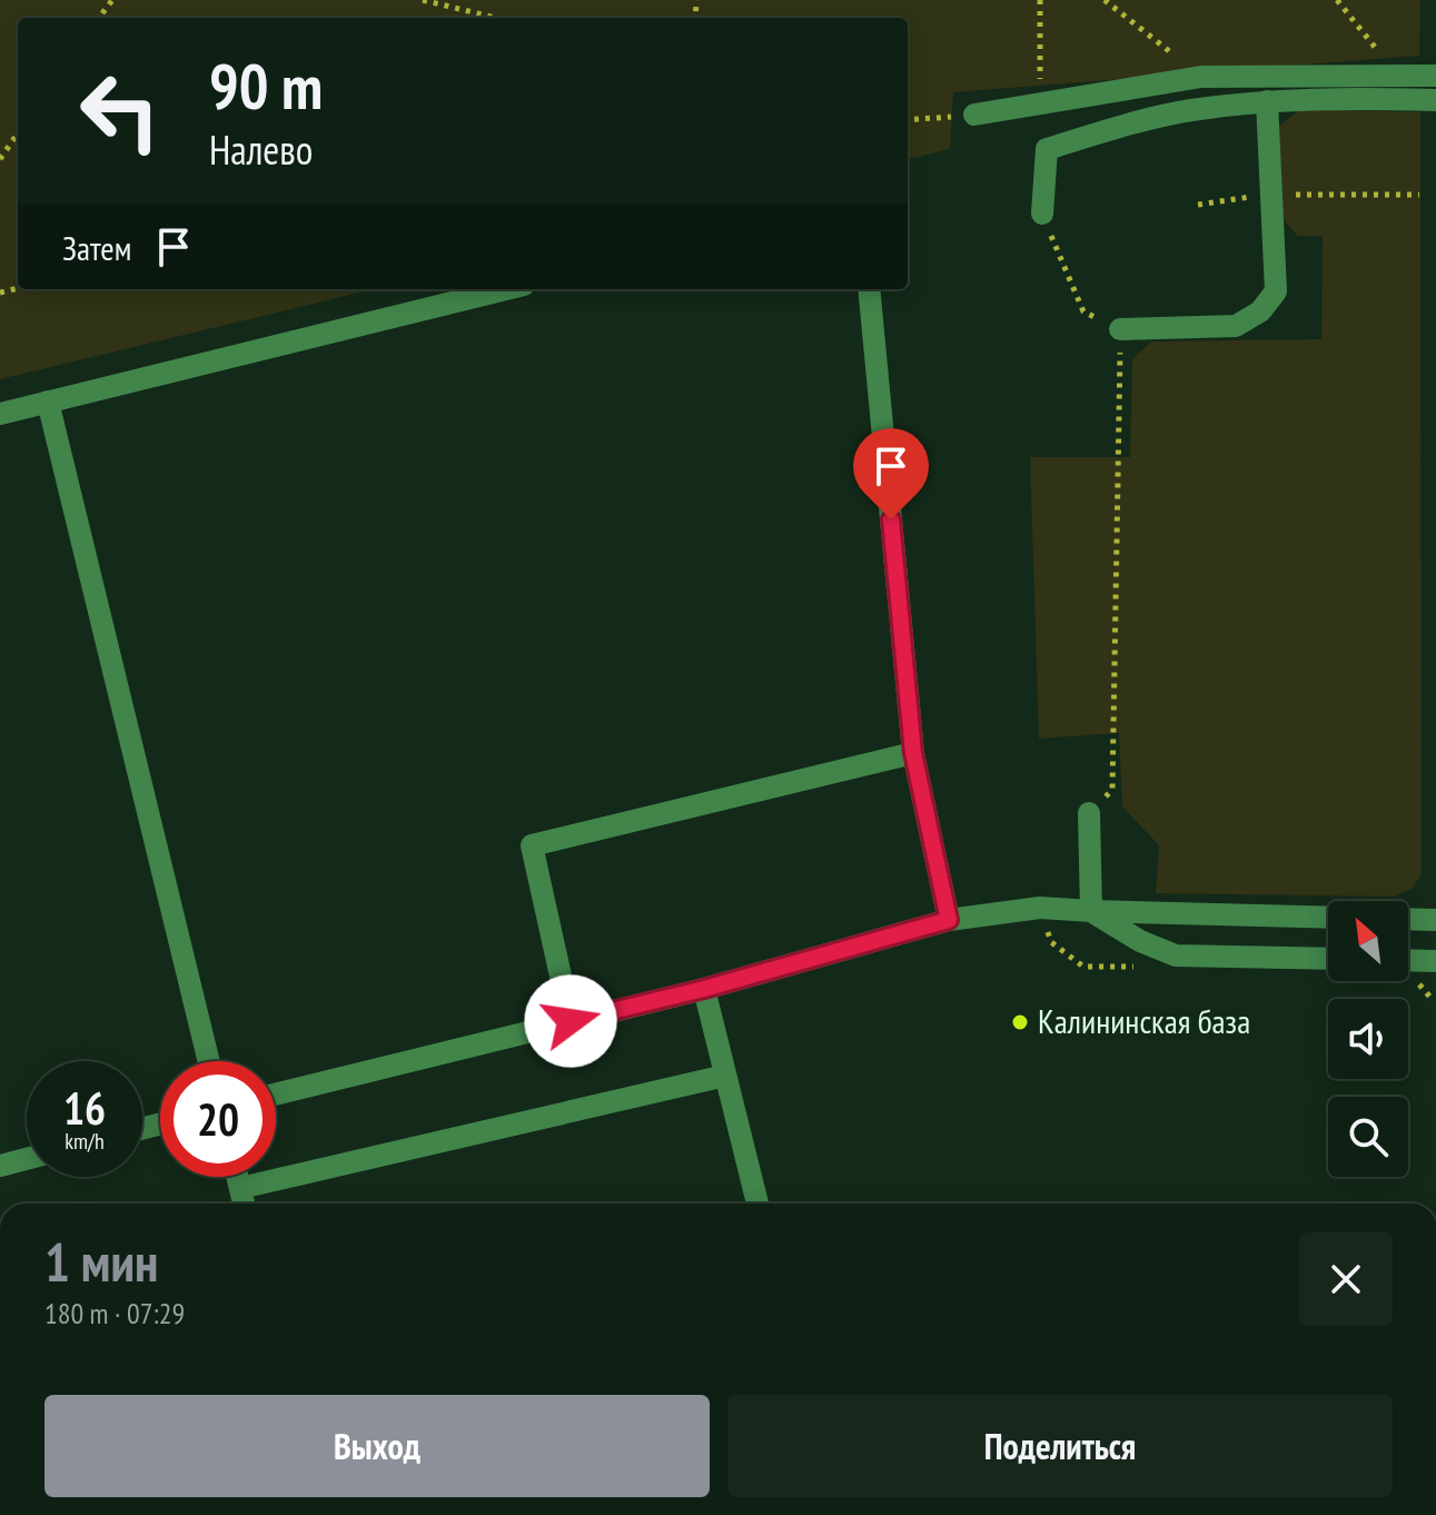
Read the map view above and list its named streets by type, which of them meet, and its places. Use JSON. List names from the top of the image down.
{
  "places": ["Калининская база"],
  "north": "top left",
  "page": {
    "turn": ["90 m", "Налево"],
    "then": "Затем",
    "speed": "16 km/h",
    "limit": "20",
    "heading": ["1 мин", "180 m · 07:29"],
    "buttons": ["Выход", "Поделиться"]
  }
}
